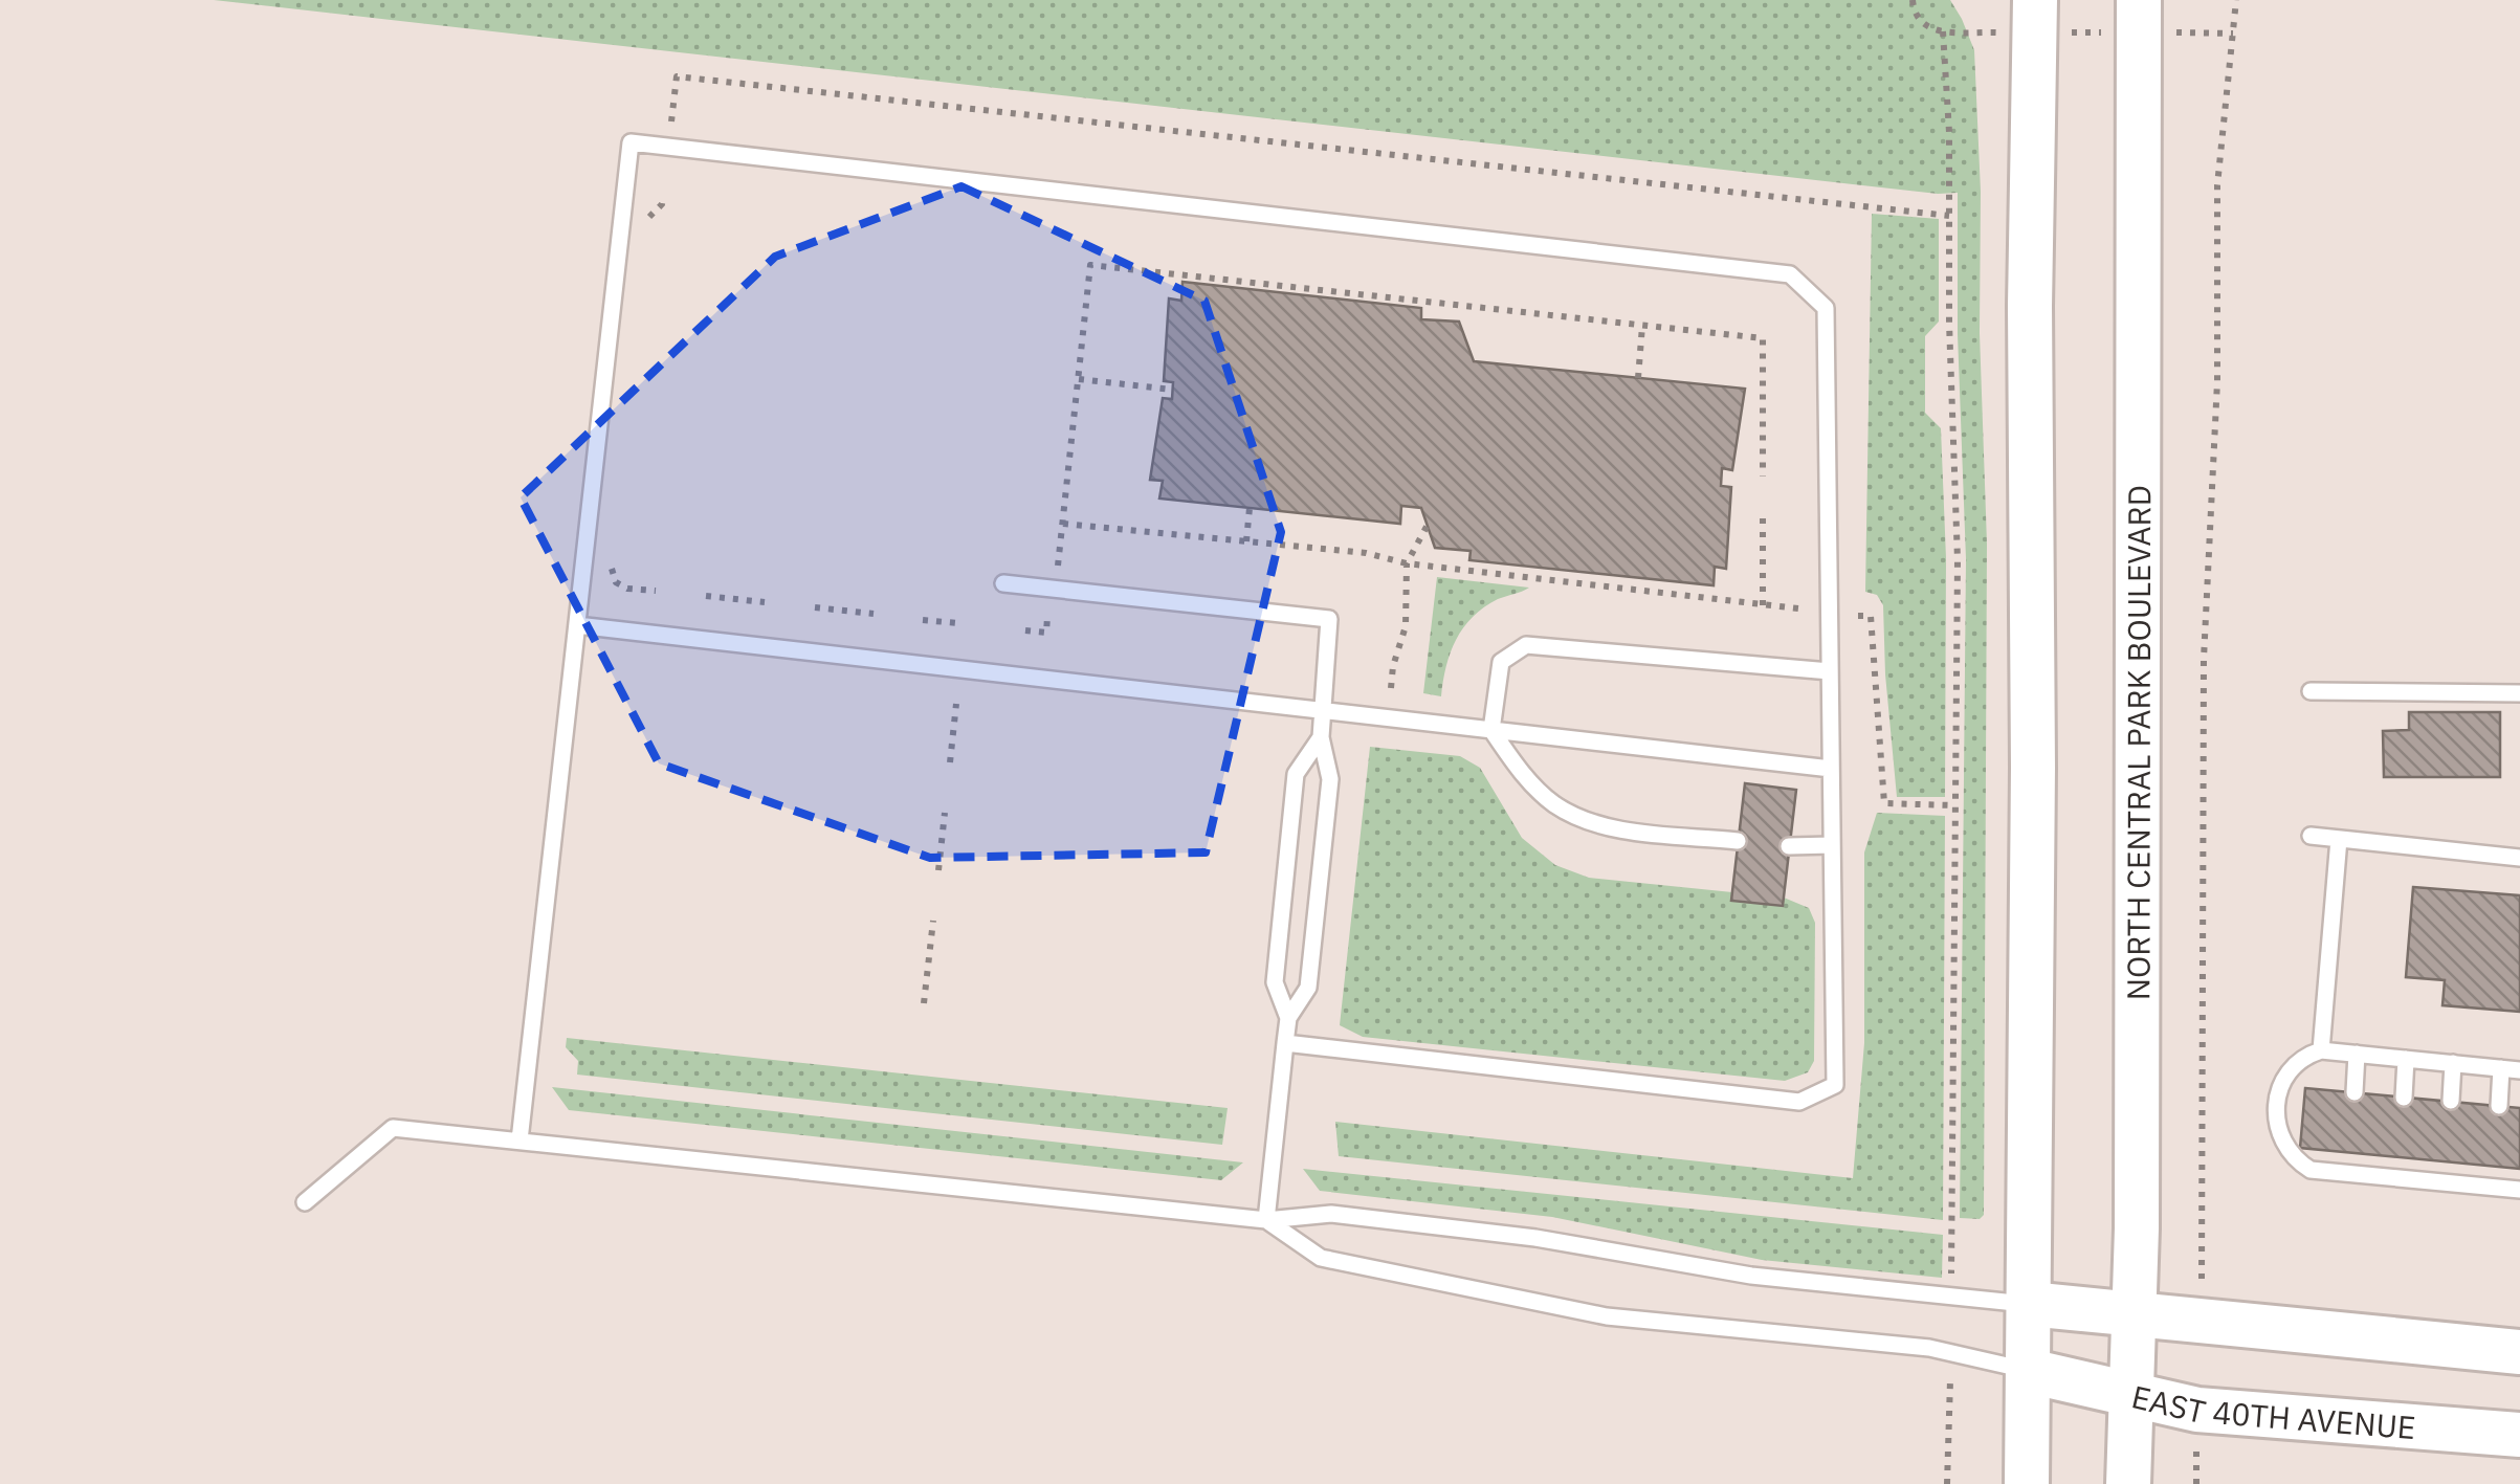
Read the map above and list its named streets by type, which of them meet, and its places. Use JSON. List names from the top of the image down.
{
  "streets": {
    "main road": ["NORTH CENTRAL PARK BOULEVARD", "EAST 40TH AVENUE"]
  },
  "crossings": [
    ["NORTH CENTRAL PARK BOULEVARD", "EAST 40TH AVENUE"]
  ]
}
